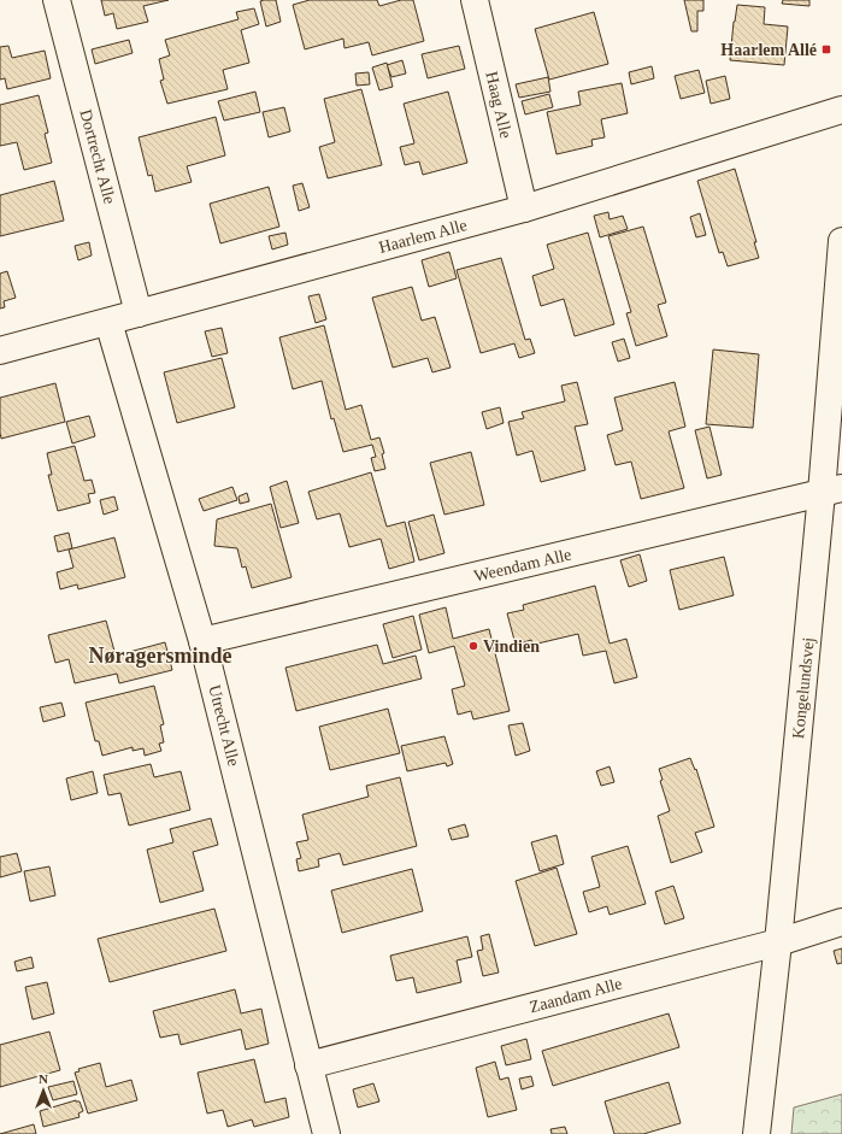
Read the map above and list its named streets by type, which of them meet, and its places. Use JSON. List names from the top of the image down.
{
  "streets": {
    "street": [
      "Haag Alle",
      "Dortrecht Alle",
      "Haarlem Alle",
      "Weendam Alle",
      "Kongelundsvej",
      "Utrecht Alle",
      "Zaandam Alle"
    ]
  },
  "crossings": [
    ["Haag Alle", "Haarlem Alle"],
    ["Dortrecht Alle", "Haarlem Alle"],
    ["Haarlem Alle", "Utrecht Alle"],
    ["Weendam Alle", "Kongelundsvej"],
    ["Weendam Alle", "Utrecht Alle"],
    ["Kongelundsvej", "Zaandam Alle"],
    ["Utrecht Alle", "Zaandam Alle"]
  ],
  "districts": ["Nøragersminde"],
  "places": {
    "transit": ["Haarlem Allé"],
    "other": ["Vindien"]
  },
  "north": "top"
}
